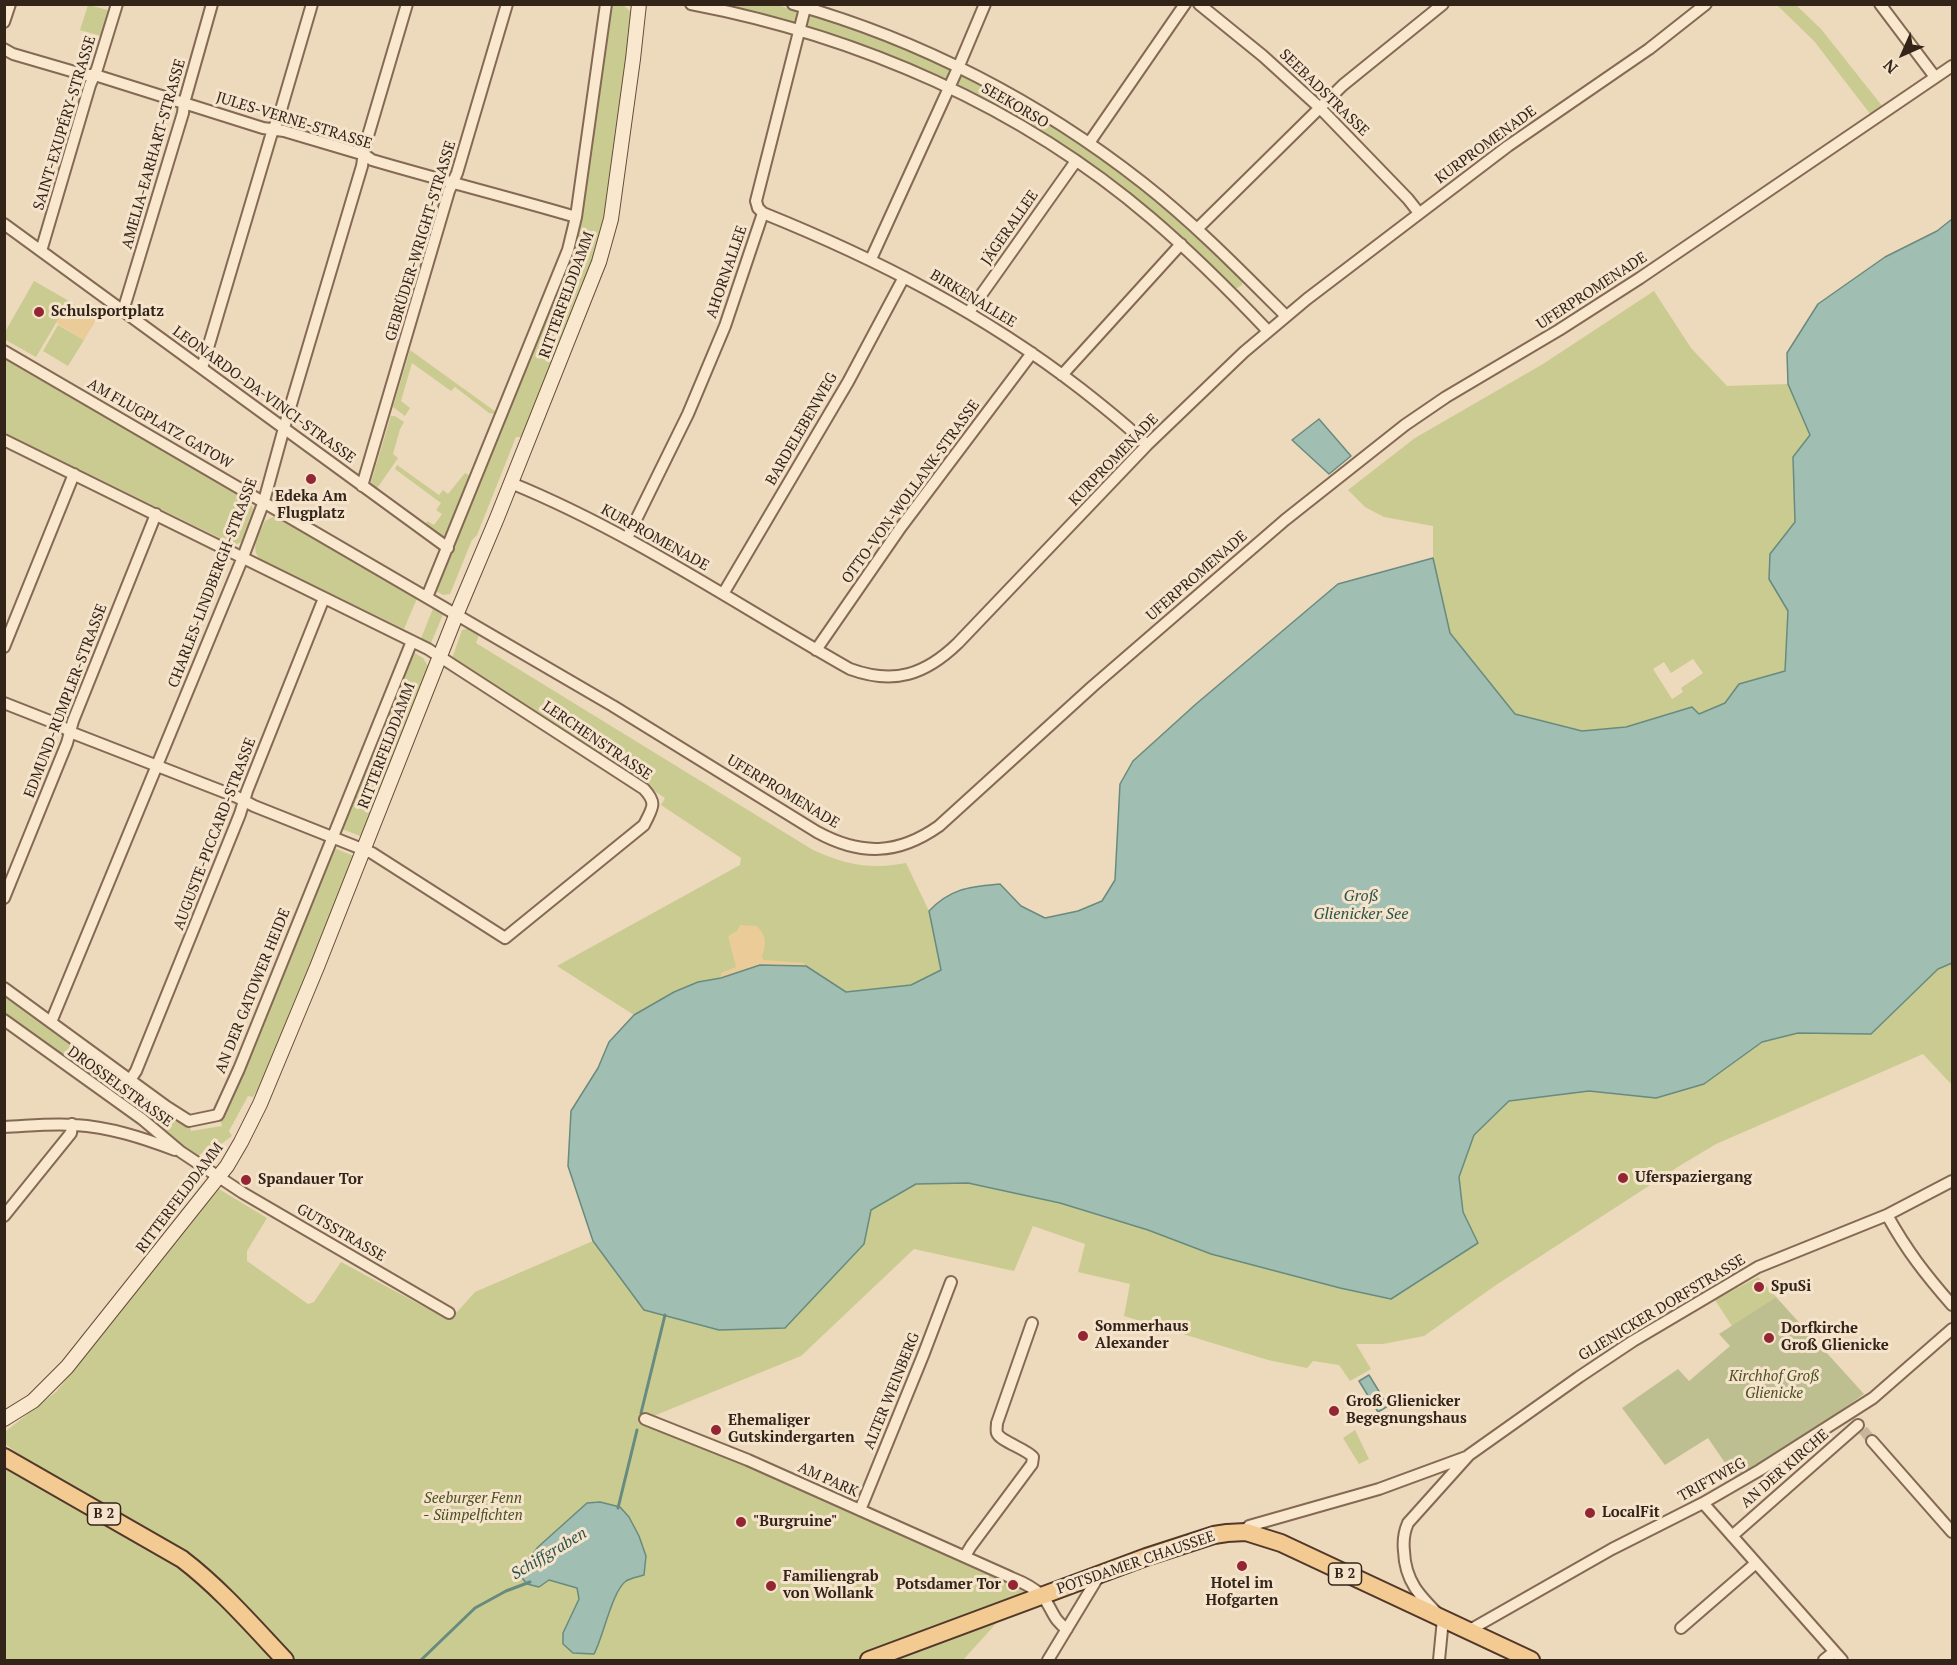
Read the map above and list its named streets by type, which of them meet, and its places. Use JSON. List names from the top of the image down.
{
  "streets": {
    "main road": ["RITTERFELDDAMM", "B 2", "POTSDAMER CHAUSSEE"],
    "street": [
      "SEEBADSTRASSE",
      "SEEKORSO",
      "JULES-VERNE-STRASSE",
      "SAINT-EXUPÉRY-STRASSE",
      "KURPROMENADE",
      "AMELIA-EARHART-STRASSE",
      "JÄGERALLEE",
      "GEBRÜDER-WRIGHT-STRASSE",
      "AHORNALLEE",
      "UFERPROMENADE",
      "BIRKENALLEE",
      "LEONARDO-DA-VINCI-STRASSE",
      "AM FLUGPLATZ GATOW",
      "BARDELEBENWEG",
      "OTTO-VON-WOLLANK-STRASSE",
      "CHARLES-LINDBERGH-STRASSE",
      "EDMUND-RUMPLER-STRASSE",
      "LERCHENSTRASSE",
      "AUGUSTE-PICCARD-STRASSE",
      "AN DER GATOWER HEIDE",
      "DROSSELSTRASSE",
      "GUTSSTRASSE",
      "GLIENICKER DORFSTRASSE",
      "ALTER WEINBERG",
      "AN DER KIRCHE",
      "AM PARK",
      "TRIFTWEG"
    ]
  },
  "crossings": [
    ["SEEBADSTRASSE", "KURPROMENADE"],
    ["SEEKORSO", "KURPROMENADE"],
    ["SEEKORSO", "JÄGERALLEE"],
    ["SEEKORSO", "AHORNALLEE"],
    ["JULES-VERNE-STRASSE", "SAINT-EXUPÉRY-STRASSE"],
    ["JULES-VERNE-STRASSE", "AMELIA-EARHART-STRASSE"],
    ["JULES-VERNE-STRASSE", "GEBRÜDER-WRIGHT-STRASSE"],
    ["JULES-VERNE-STRASSE", "RITTERFELDDAMM"],
    ["JULES-VERNE-STRASSE", "CHARLES-LINDBERGH-STRASSE"],
    ["SAINT-EXUPÉRY-STRASSE", "LEONARDO-DA-VINCI-STRASSE"],
    ["KURPROMENADE", "AHORNALLEE"],
    ["KURPROMENADE", "RITTERFELDDAMM"],
    ["KURPROMENADE", "BIRKENALLEE"],
    ["KURPROMENADE", "BARDELEBENWEG"],
    ["KURPROMENADE", "OTTO-VON-WOLLANK-STRASSE"],
    ["AMELIA-EARHART-STRASSE", "LEONARDO-DA-VINCI-STRASSE"],
    ["JÄGERALLEE", "BIRKENALLEE"],
    ["GEBRÜDER-WRIGHT-STRASSE", "LEONARDO-DA-VINCI-STRASSE"],
    ["AHORNALLEE", "BIRKENALLEE"],
    ["UFERPROMENADE", "RITTERFELDDAMM"],
    ["UFERPROMENADE", "AM FLUGPLATZ GATOW"],
    ["RITTERFELDDAMM", "LEONARDO-DA-VINCI-STRASSE"],
    ["RITTERFELDDAMM", "AM FLUGPLATZ GATOW"],
    ["RITTERFELDDAMM", "LERCHENSTRASSE"],
    ["RITTERFELDDAMM", "DROSSELSTRASSE"],
    ["RITTERFELDDAMM", "GUTSSTRASSE"],
    ["BIRKENALLEE", "BARDELEBENWEG"],
    ["BIRKENALLEE", "OTTO-VON-WOLLANK-STRASSE"],
    ["LEONARDO-DA-VINCI-STRASSE", "CHARLES-LINDBERGH-STRASSE"],
    ["AM FLUGPLATZ GATOW", "CHARLES-LINDBERGH-STRASSE"],
    ["CHARLES-LINDBERGH-STRASSE", "AN DER GATOWER HEIDE"],
    ["AUGUSTE-PICCARD-STRASSE", "AN DER GATOWER HEIDE"],
    ["DROSSELSTRASSE", "GUTSSTRASSE"],
    ["GLIENICKER DORFSTRASSE", "POTSDAMER CHAUSSEE"],
    ["ALTER WEINBERG", "AM PARK"],
    ["AN DER KIRCHE", "TRIFTWEG"],
    ["AM PARK", "POTSDAMER CHAUSSEE"],
    ["TRIFTWEG", "POTSDAMER CHAUSSEE"]
  ],
  "water": ["Groß Glienicker See", "Schiffgraben"],
  "parks": ["Kirchhof Groß Glienicke", "Seeburger Fenn - Sümpelfichten"],
  "places": [
    "Schulsportplatz",
    "Edeka Am Flugplatz",
    "Uferspaziergang",
    "Spandauer Tor",
    "SpuSi",
    "Sommerhaus Alexander",
    "Dorfkirche Groß Glienicke",
    "Groß Glienicker Begegnungshaus",
    "Ehemaliger Gutskindergarten",
    "LocalFit",
    "\"Burgruine\"",
    "Hotel im Hofgarten",
    "Potsdamer Tor",
    "Familiengrab von Wollank"
  ],
  "north": "bottom left"
}
